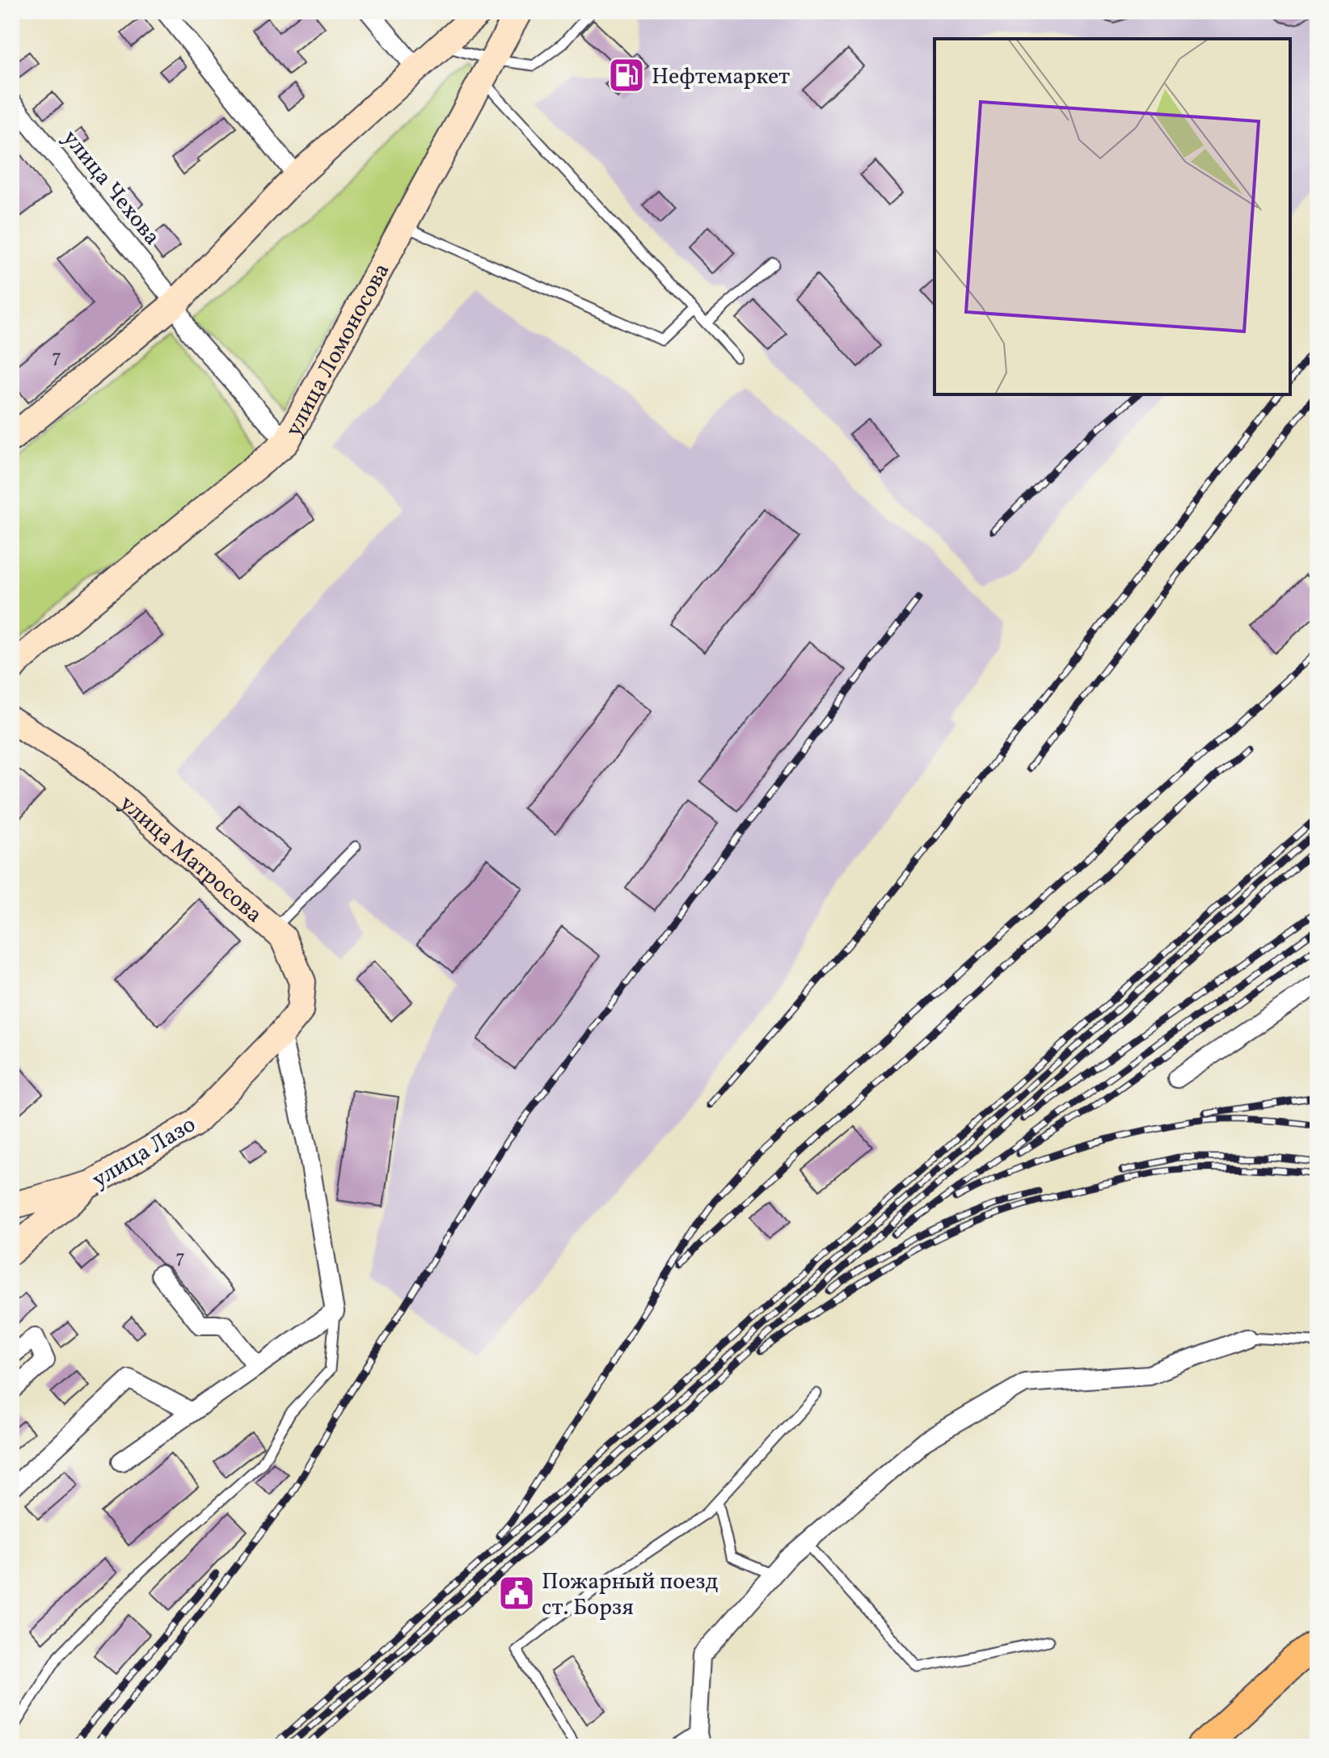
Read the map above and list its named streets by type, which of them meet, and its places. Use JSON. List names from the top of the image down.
{
  "streets": {
    "street": [
      "улица Чехова",
      "улица Ломоносова",
      "улица Матросова",
      "улица Лазо"
    ]
  },
  "crossings": [
    ["улица Чехова", "улица Ломоносова"],
    ["улица Матросова", "улица Лазо"]
  ],
  "places": {
    "fuel station": ["Нефтемаркет"],
    "public building": ["Пожарный поезд ст. Борзя"]
  },
  "house_numbers": ["7", "7"]
}
